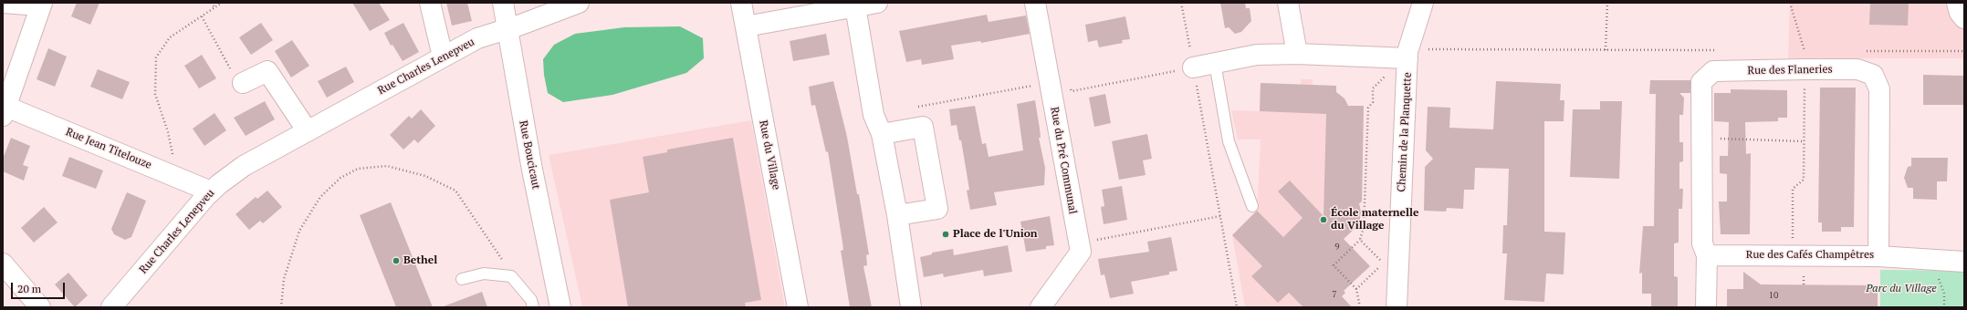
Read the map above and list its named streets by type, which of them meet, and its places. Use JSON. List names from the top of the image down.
{
  "streets": {
    "street": [
      "Rue Charles Lenepveu",
      "Rue des Flaneries",
      "Chemin de la Planquette",
      "Rue Jean Titelouze",
      "Rue Boucicaut",
      "Rue du Village",
      "Rue du Pré Communal",
      "Rue des Cafés Champêtres"
    ]
  },
  "crossings": [
    ["Rue Charles Lenepveu", "Rue Jean Titelouze"],
    ["Rue Charles Lenepveu", "Rue Boucicaut"],
    ["Rue des Flaneries", "Rue des Cafés Champêtres"]
  ],
  "parks": ["Parc du Village"],
  "places": ["École maternelle du Village", "Place de l'Union", "Bethel"],
  "house_numbers": ["9", "7", "10"],
  "scale_bar": "20 m"
}
